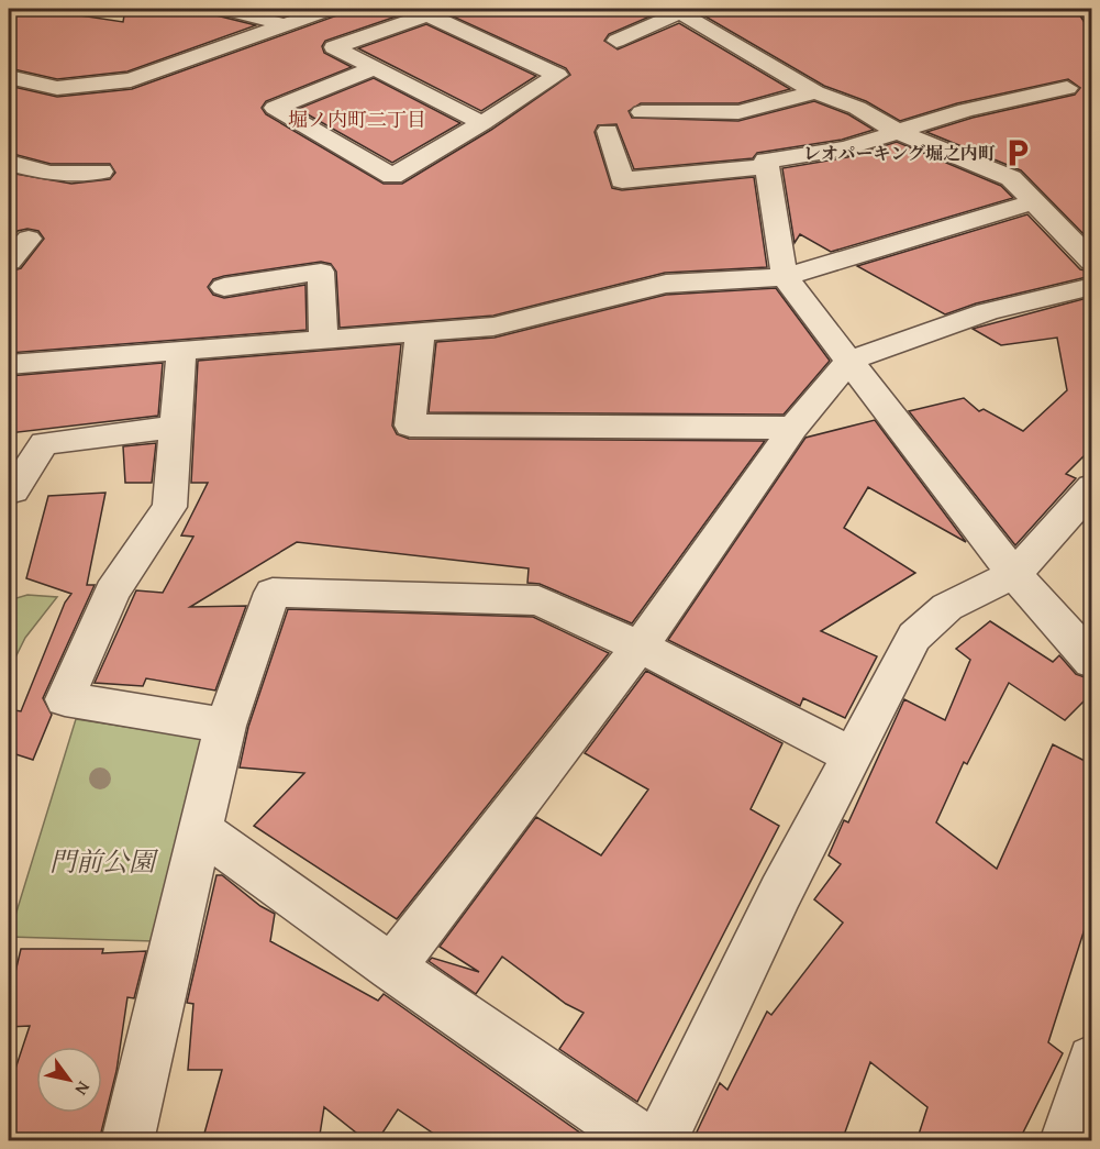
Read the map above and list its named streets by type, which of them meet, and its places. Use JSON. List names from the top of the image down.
{
  "districts": ["堀ノ内町二丁目"],
  "parks": ["門前公園"],
  "places": {
    "parking": ["レオパーキング堀之内町"]
  },
  "north": "bottom right"
}
